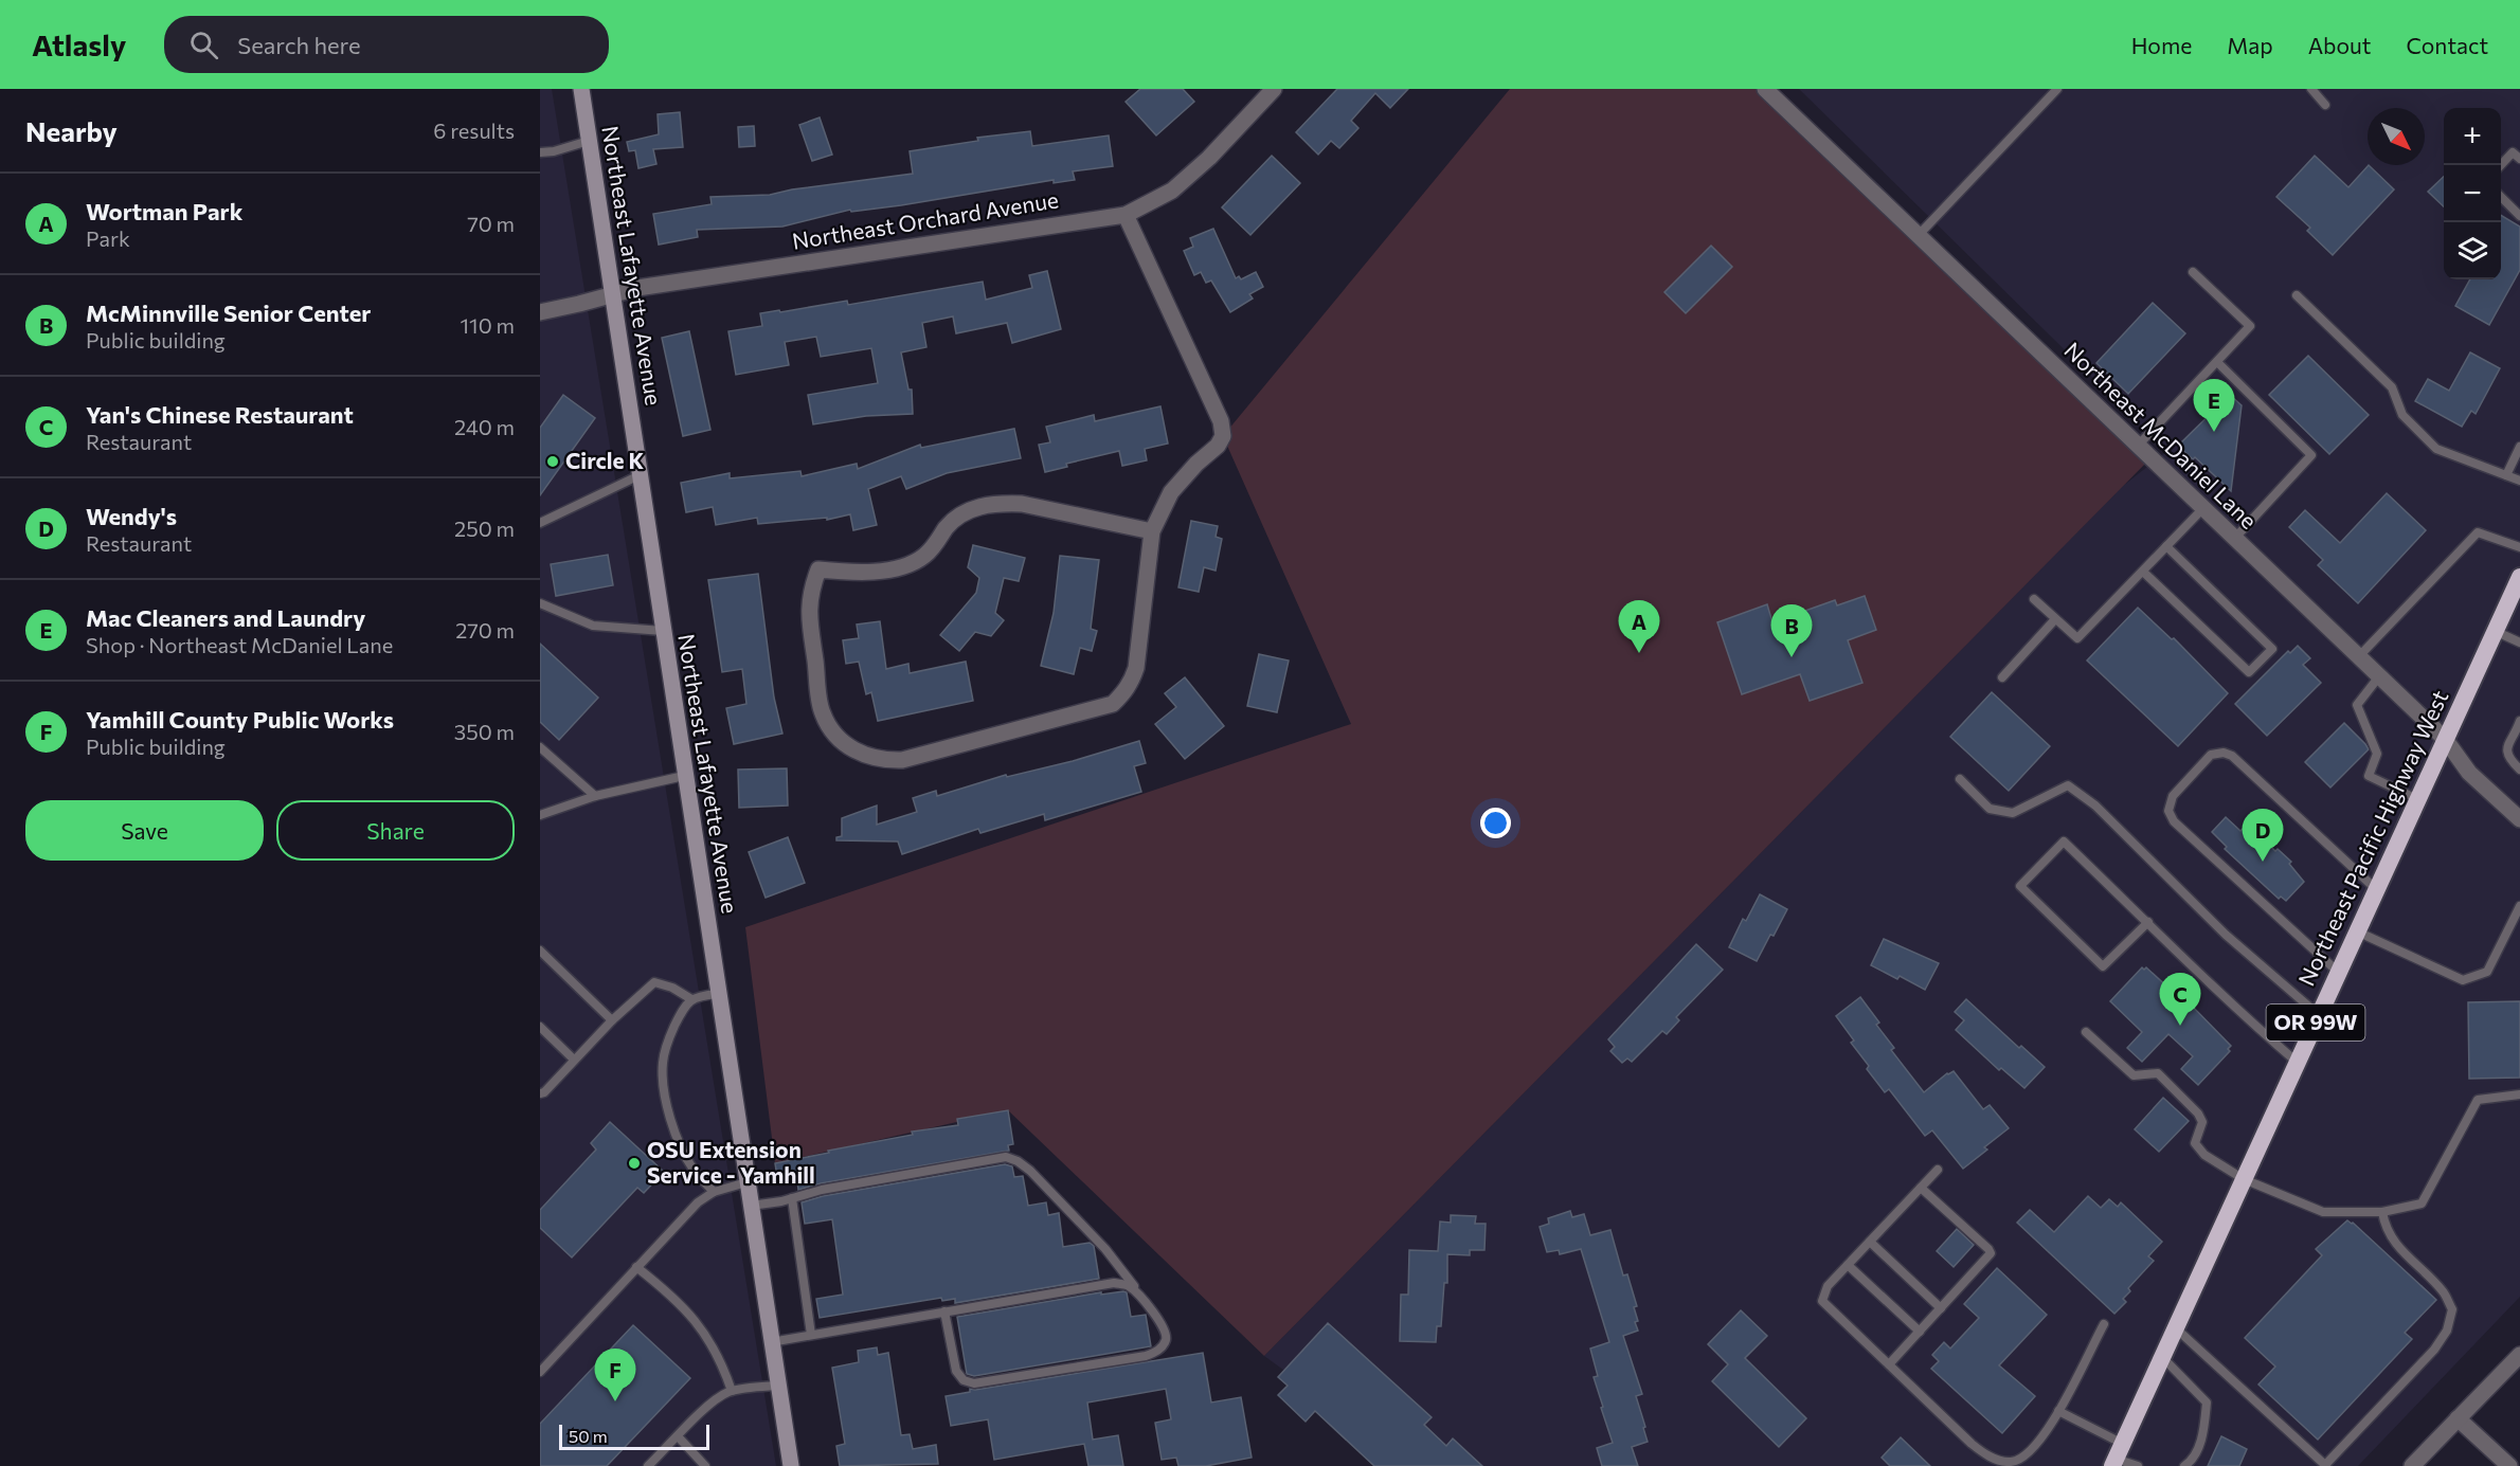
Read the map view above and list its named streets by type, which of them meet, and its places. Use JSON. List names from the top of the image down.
{
  "streets": {
    "highway": ["Northeast Pacific Highway West", "OR 99W"],
    "main road": ["Northeast Lafayette Avenue"],
    "street": ["Northeast Orchard Avenue", "Northeast McDaniel Lane"]
  },
  "crossings": [
    ["Northeast Orchard Avenue", "Northeast Lafayette Avenue"],
    ["Northeast McDaniel Lane", "Northeast Pacific Highway West"]
  ],
  "places": ["Circle K", "OSU Extension Service - Yamhill"],
  "scale_bar": "50 m",
  "north": "bottom right",
  "page": {
    "header": "Atlasly",
    "search": "Search here",
    "nav": [
      "Home",
      "Map",
      "About",
      "Contact"
    ],
    "heading": ["Nearby", "6 results"],
    "map_buttons": ["+", "−"],
    "list": [
      {
        "mark": "A",
        "name": "Wortman Park",
        "note": "Park",
        "value": "70 m"
      },
      {
        "mark": "B",
        "name": "McMinnville Senior Center",
        "note": "Public building",
        "value": "110 m"
      },
      {
        "mark": "C",
        "name": "Yan's Chinese Restaurant",
        "note": "Restaurant",
        "value": "240 m"
      },
      {
        "mark": "D",
        "name": "Wendy's",
        "note": "Restaurant",
        "value": "250 m"
      },
      {
        "mark": "E",
        "name": "Mac Cleaners and Laundry",
        "note": "Shop · Northeast McDaniel Lane",
        "value": "270 m"
      },
      {
        "mark": "F",
        "name": "Yamhill County Public Works",
        "note": "Public building",
        "value": "350 m"
      }
    ],
    "pins": [
      "E",
      "A",
      "B",
      "D",
      "C",
      "F"
    ],
    "buttons": ["Save", "Share"],
    "scale": "50 m"
  }
}
